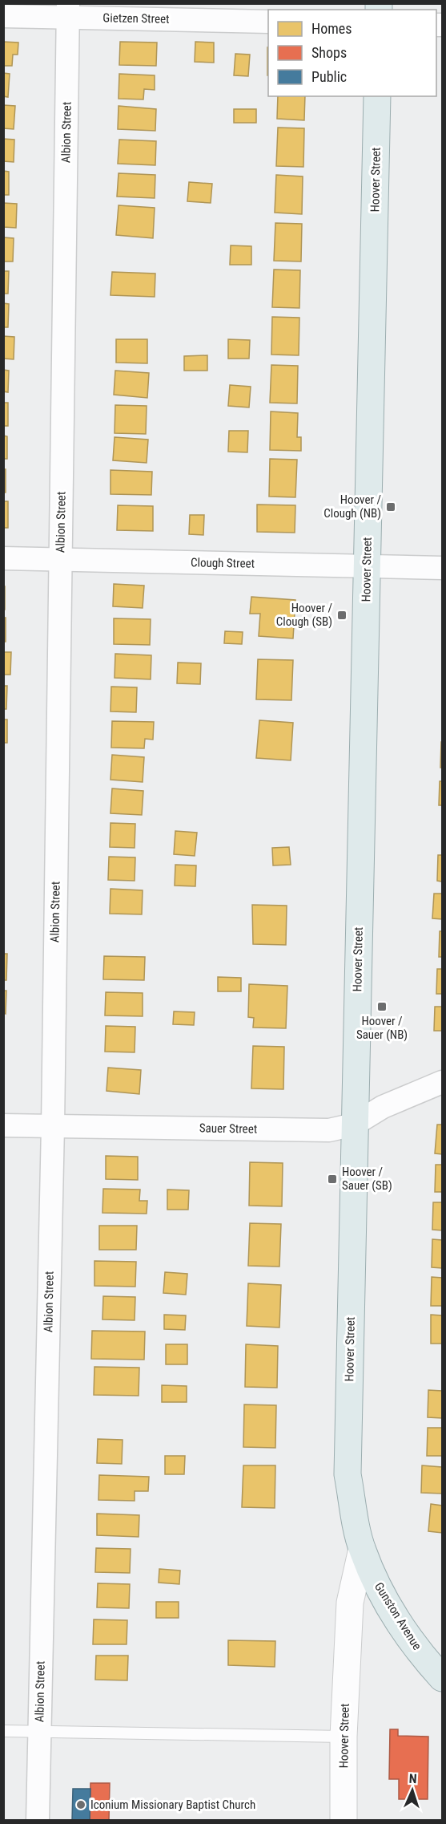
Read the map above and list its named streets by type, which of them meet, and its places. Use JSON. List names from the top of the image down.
{
  "streets": {
    "main road": ["Hoover Street", "Gunston Avenue"],
    "street": [
      "Gietzen Street",
      "Albion Street",
      "Clough Street",
      "Sauer Street"
    ]
  },
  "crossings": [
    ["Gietzen Street", "Albion Street"],
    ["Albion Street", "Clough Street"],
    ["Albion Street", "Sauer Street"],
    ["Hoover Street", "Clough Street"],
    ["Hoover Street", "Sauer Street"],
    ["Hoover Street", "Gunston Avenue"]
  ],
  "places": {
    "transit": [
      "Hoover / Clough (NB)",
      "Hoover / Clough (SB)",
      "Hoover / Sauer (NB)",
      "Hoover / Sauer (SB)"
    ],
    "other": ["Iconium Missionary Baptist Church"]
  },
  "legend": ["Homes", "Shops", "Public"],
  "north": "top"
}
